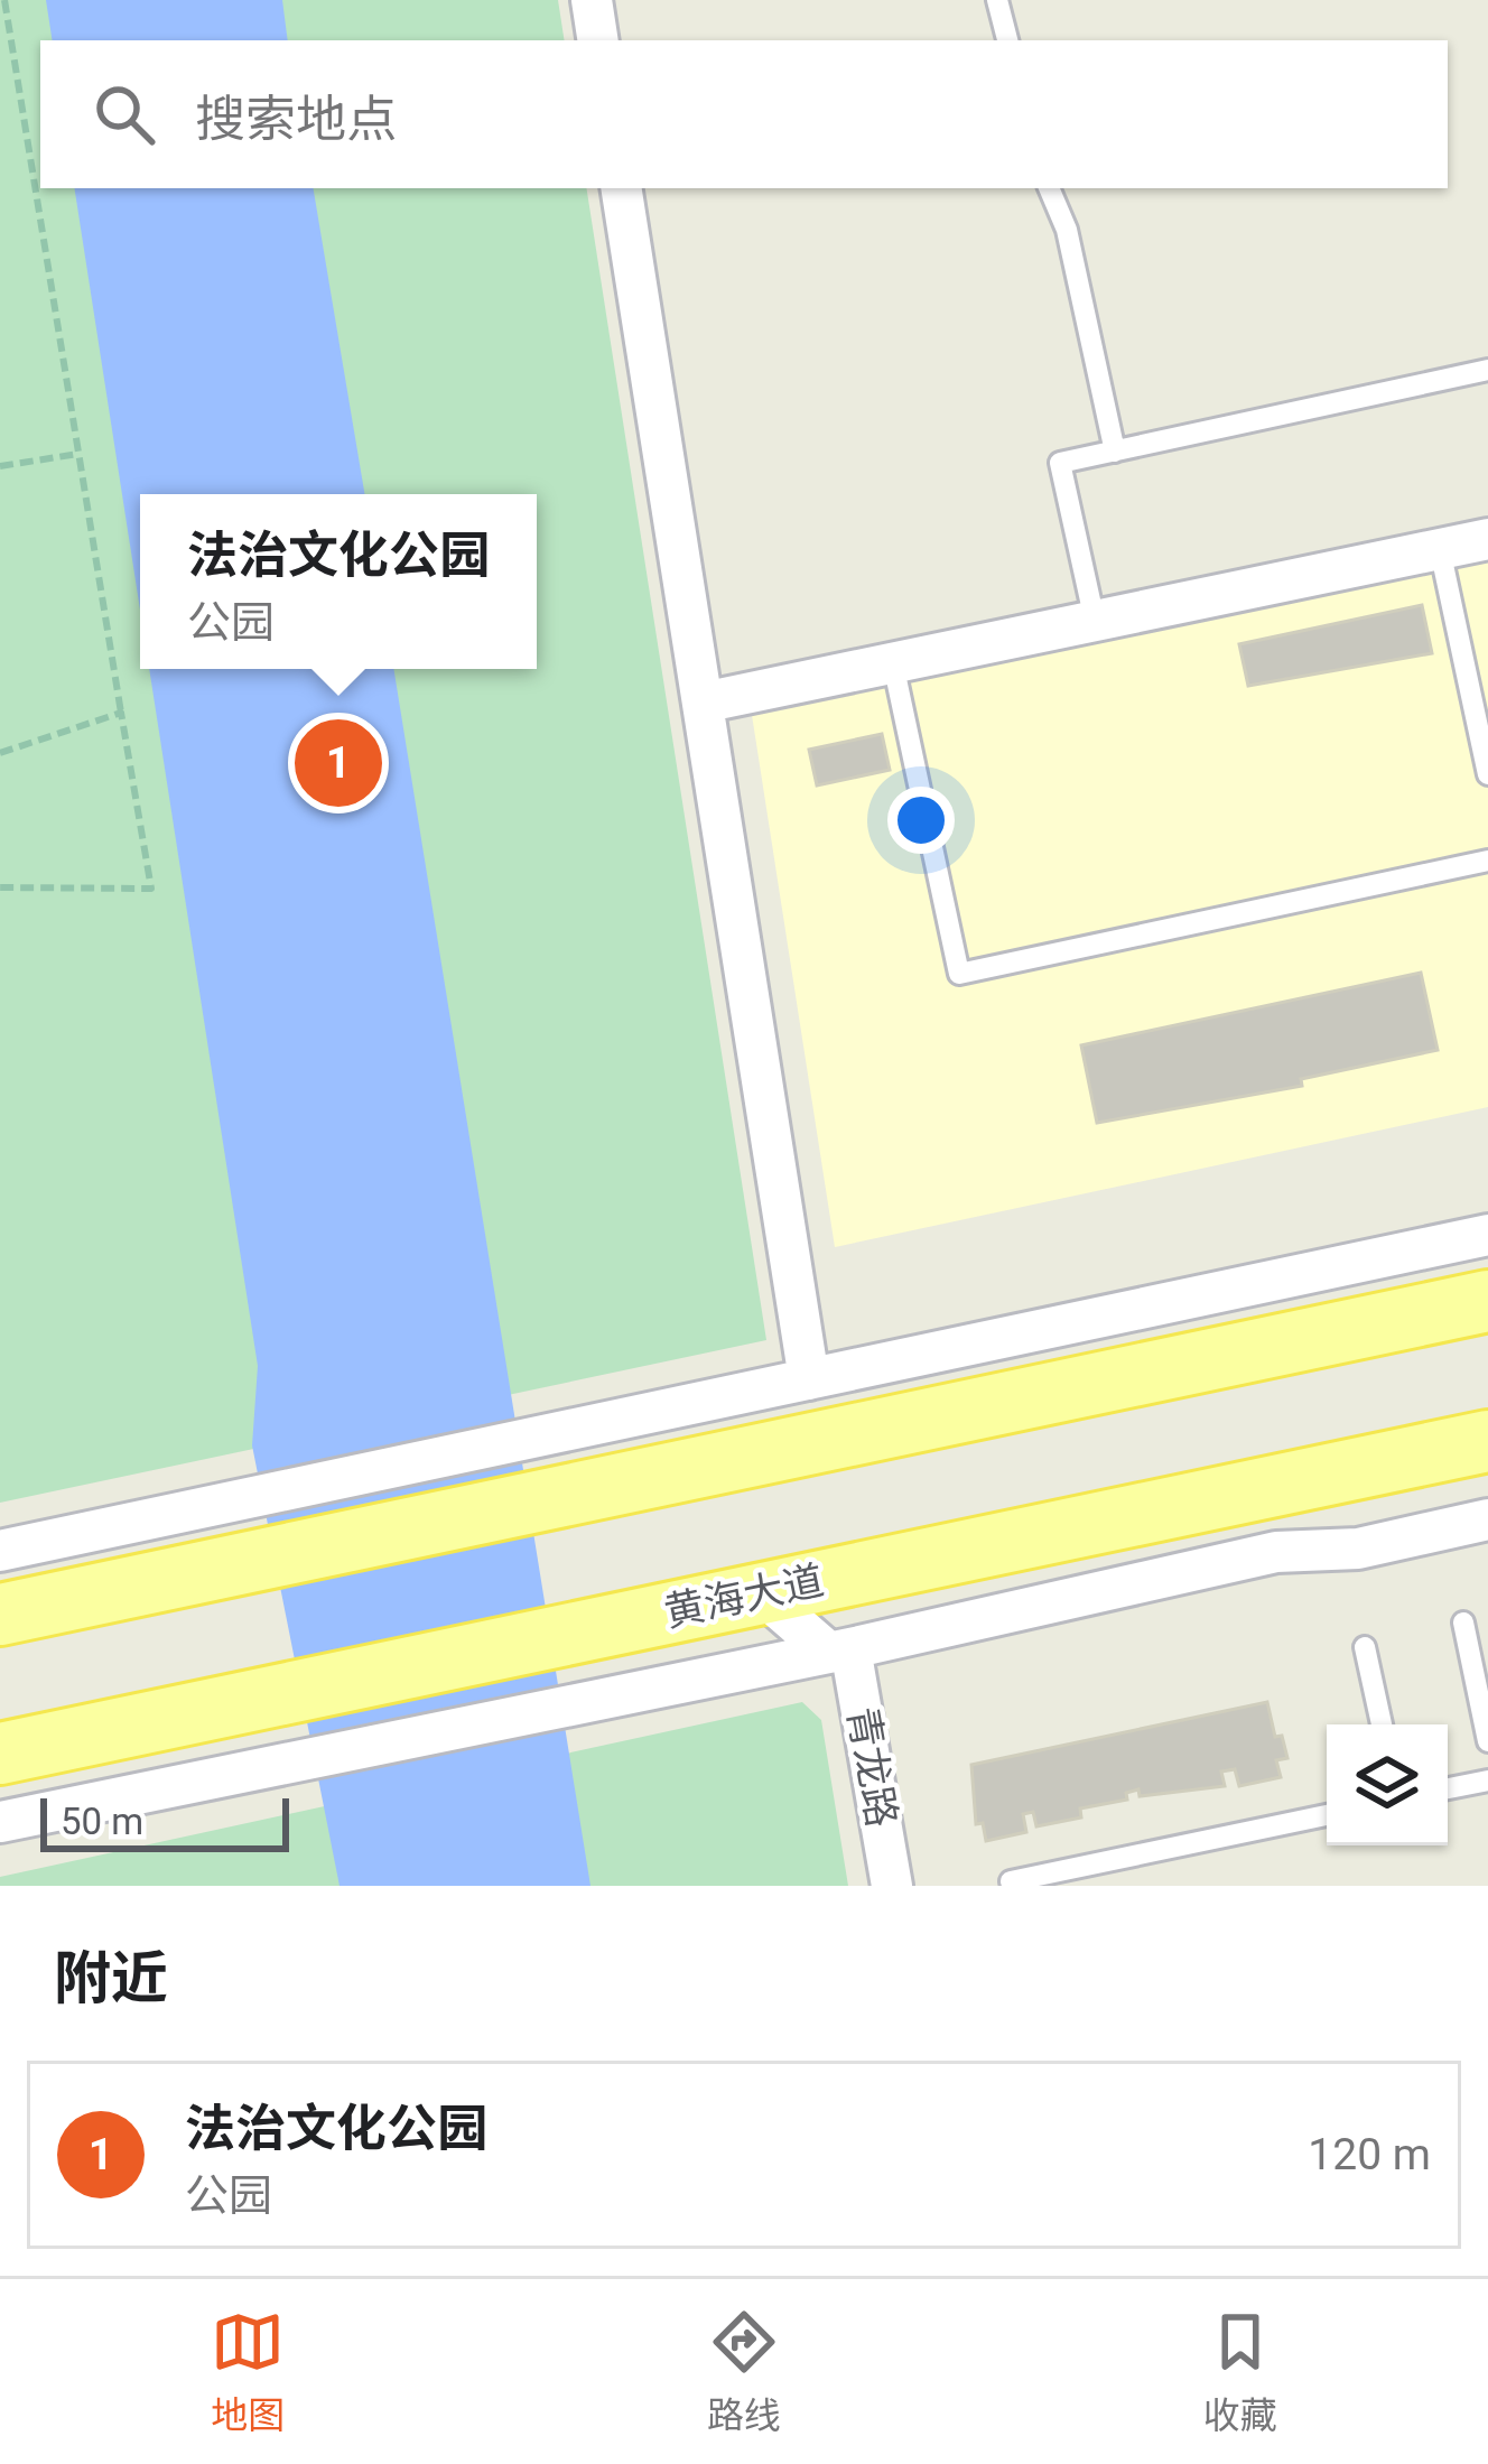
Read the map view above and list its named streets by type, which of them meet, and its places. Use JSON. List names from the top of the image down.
{
  "streets": {
    "main road": ["黄海大道"],
    "street": ["青龙路"]
  },
  "scale_bar": "50 m",
  "page": {
    "search": "搜索地点",
    "popup": ["法治文化公园", "公园"],
    "pins": "1",
    "scale": "50 m",
    "heading": "附近",
    "list": [
      {
        "mark": "1",
        "name": "法治文化公园",
        "note": "公园",
        "value": "120 m"
      }
    ],
    "nav": ["地图", "路线", "收藏"]
  }
}
